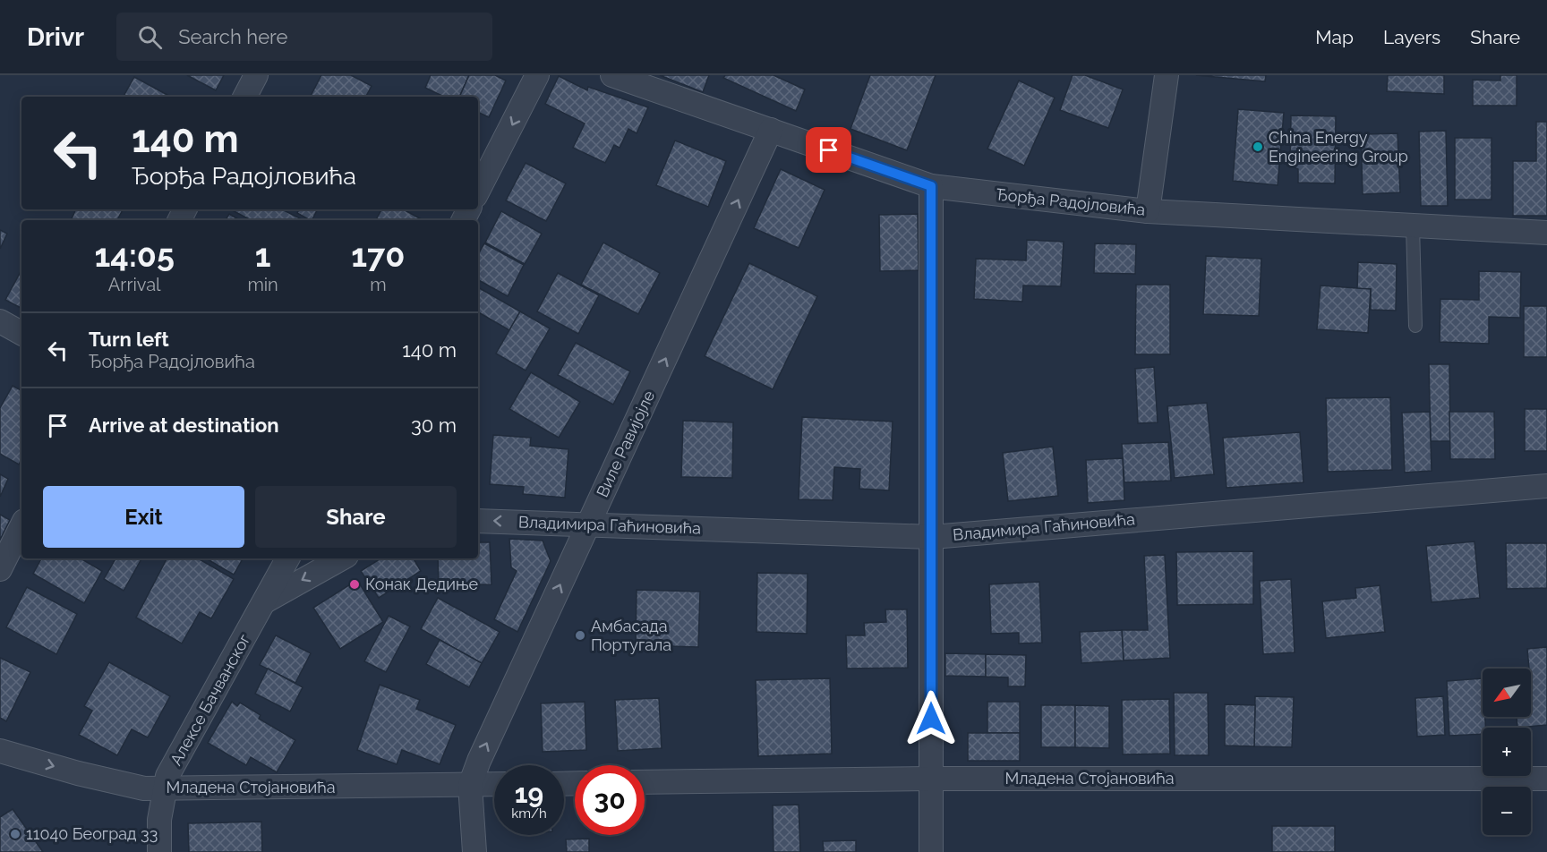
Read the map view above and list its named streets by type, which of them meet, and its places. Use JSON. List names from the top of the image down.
{
  "streets": {
    "street": [
      "Ђорђа Радојловића",
      "Виле Равијојле",
      "Владимира Гаћиновића",
      "Алексе Бачванског",
      "Младена Стојановића"
    ]
  },
  "crossings": [
    ["Ђорђа Радојловића", "Виле Равијојле"],
    ["Виле Равијојле", "Владимира Гаћиновића"],
    ["Виле Равијојле", "Младена Стојановића"],
    ["Алексе Бачванског", "Младена Стојановића"]
  ],
  "one_way": ["Виле Равијојле"],
  "places": [
    "China Energy Engineering Group",
    "Конак Дедиње",
    "Амбасада Португала",
    "11040 Београд 33"
  ],
  "north": "bottom left",
  "page": {
    "header": "Drivr",
    "search": "Search here",
    "nav": ["Map", "Layers", "Share"],
    "turn": ["140 m", "Ђорђа Радојловића"],
    "eta": [
      "14:05",
      "Arrival",
      "1",
      "min",
      "170",
      "m"
    ],
    "list": [
      {
        "name": "Turn left",
        "note": "Ђорђа Радојловића",
        "value": "140 m"
      },
      {
        "name": "Arrive at destination",
        "value": "30 m"
      }
    ],
    "buttons": ["Exit", "Share"],
    "map_buttons": ["+", "−"],
    "speed": "19 km/h",
    "limit": "30"
  }
}
